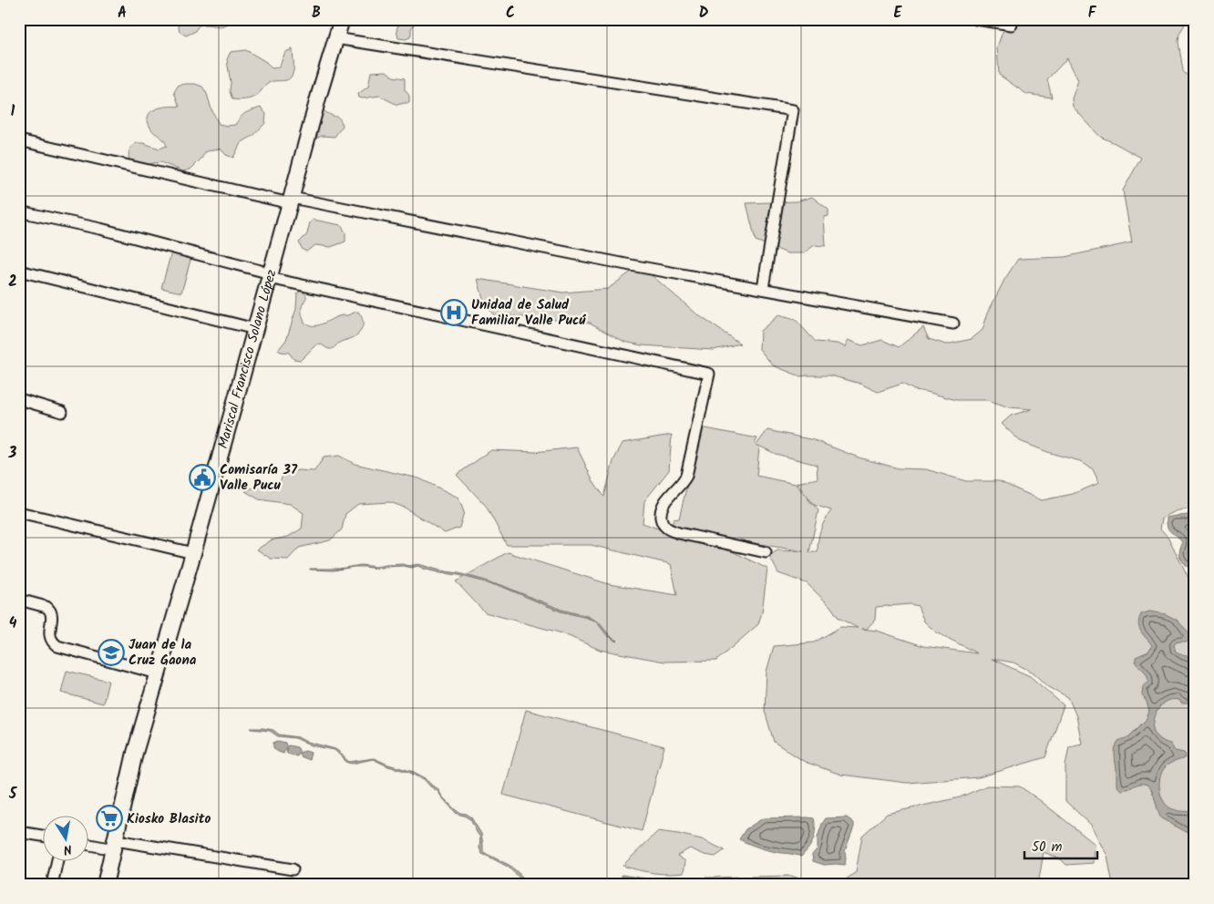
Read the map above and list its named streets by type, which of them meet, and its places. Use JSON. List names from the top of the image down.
{
  "streets": {
    "main road": ["Mariscal Francisco Solano López"]
  },
  "places": {
    "hospital": ["Unidad de Salud Familiar Valle Pucú"],
    "public building": ["Comisaría 37 Valle Pucu"],
    "school or university": ["Juan de la Cruz Gaona"],
    "supermarket": ["Kiosko Blasito"]
  },
  "scale_bar": "50 m",
  "north": "bottom",
  "grid": {
    "columns": [
      "A",
      "B",
      "C",
      "D",
      "E",
      "F"
    ],
    "rows": [
      "1",
      "2",
      "3",
      "4",
      "5"
    ]
  }
}
